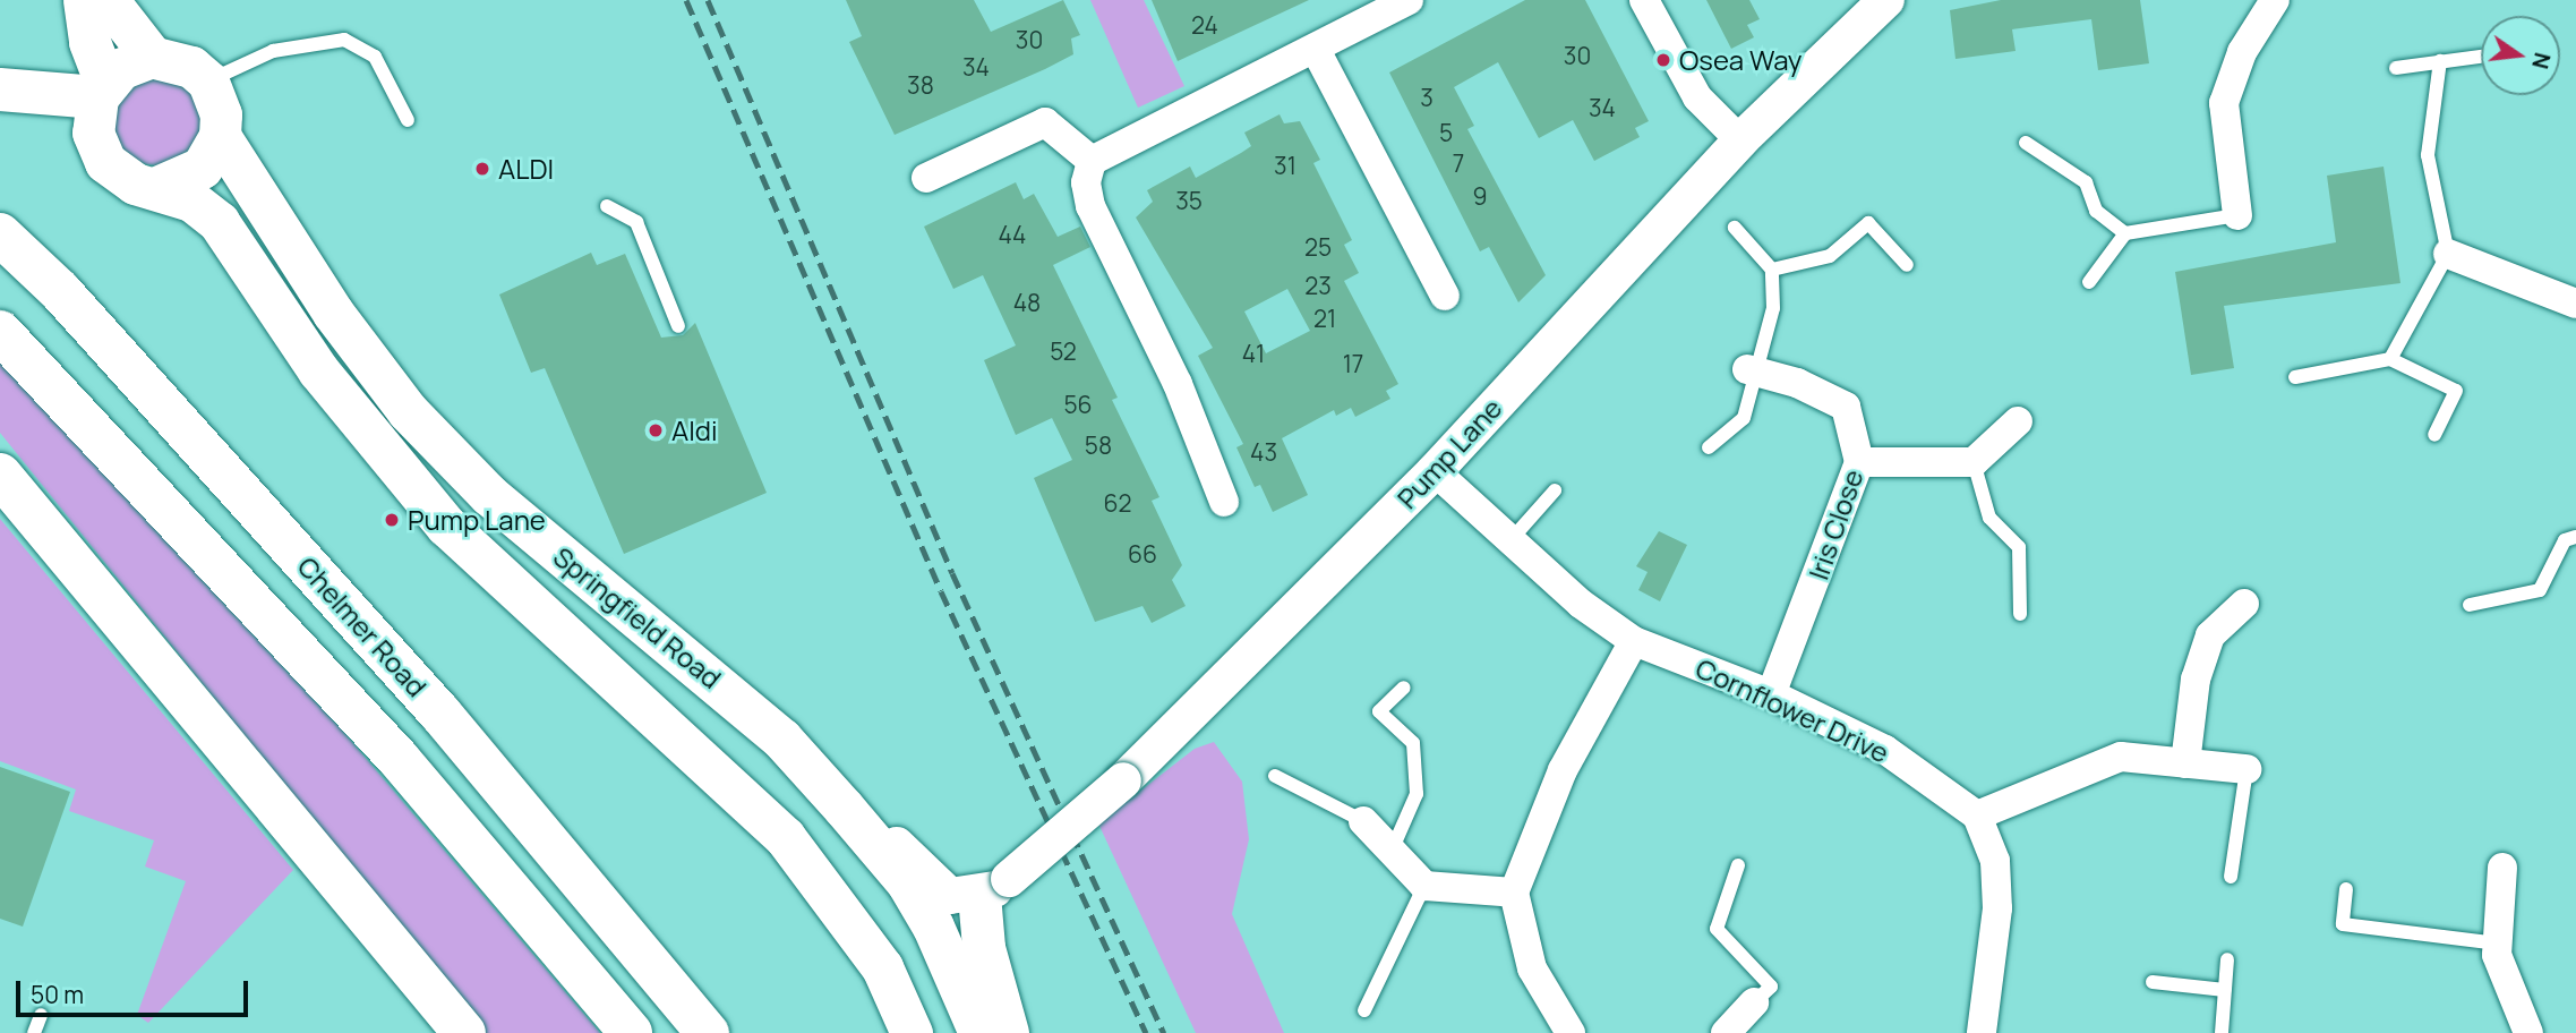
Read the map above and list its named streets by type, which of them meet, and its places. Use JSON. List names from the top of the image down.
{
  "streets": {
    "main road": ["Springfield Road", "Chelmer Road"],
    "street": ["Pump Lane", "Iris Close", "Cornflower Drive"]
  },
  "crossings": [
    ["Pump Lane", "Cornflower Drive"],
    ["Iris Close", "Cornflower Drive"]
  ],
  "places": [
    "Osea Way",
    "ALDI",
    "Aldi",
    "Pump Lane"
  ],
  "house_numbers": [
    "24",
    "30",
    "30",
    "34",
    "38",
    "3",
    "34",
    "5",
    "7",
    "31",
    "9",
    "35",
    "44",
    "25",
    "23",
    "48",
    "21",
    "52",
    "41",
    "17",
    "56",
    "58",
    "43",
    "62",
    "66"
  ],
  "scale_bar": "50 m",
  "north": "right"
}
